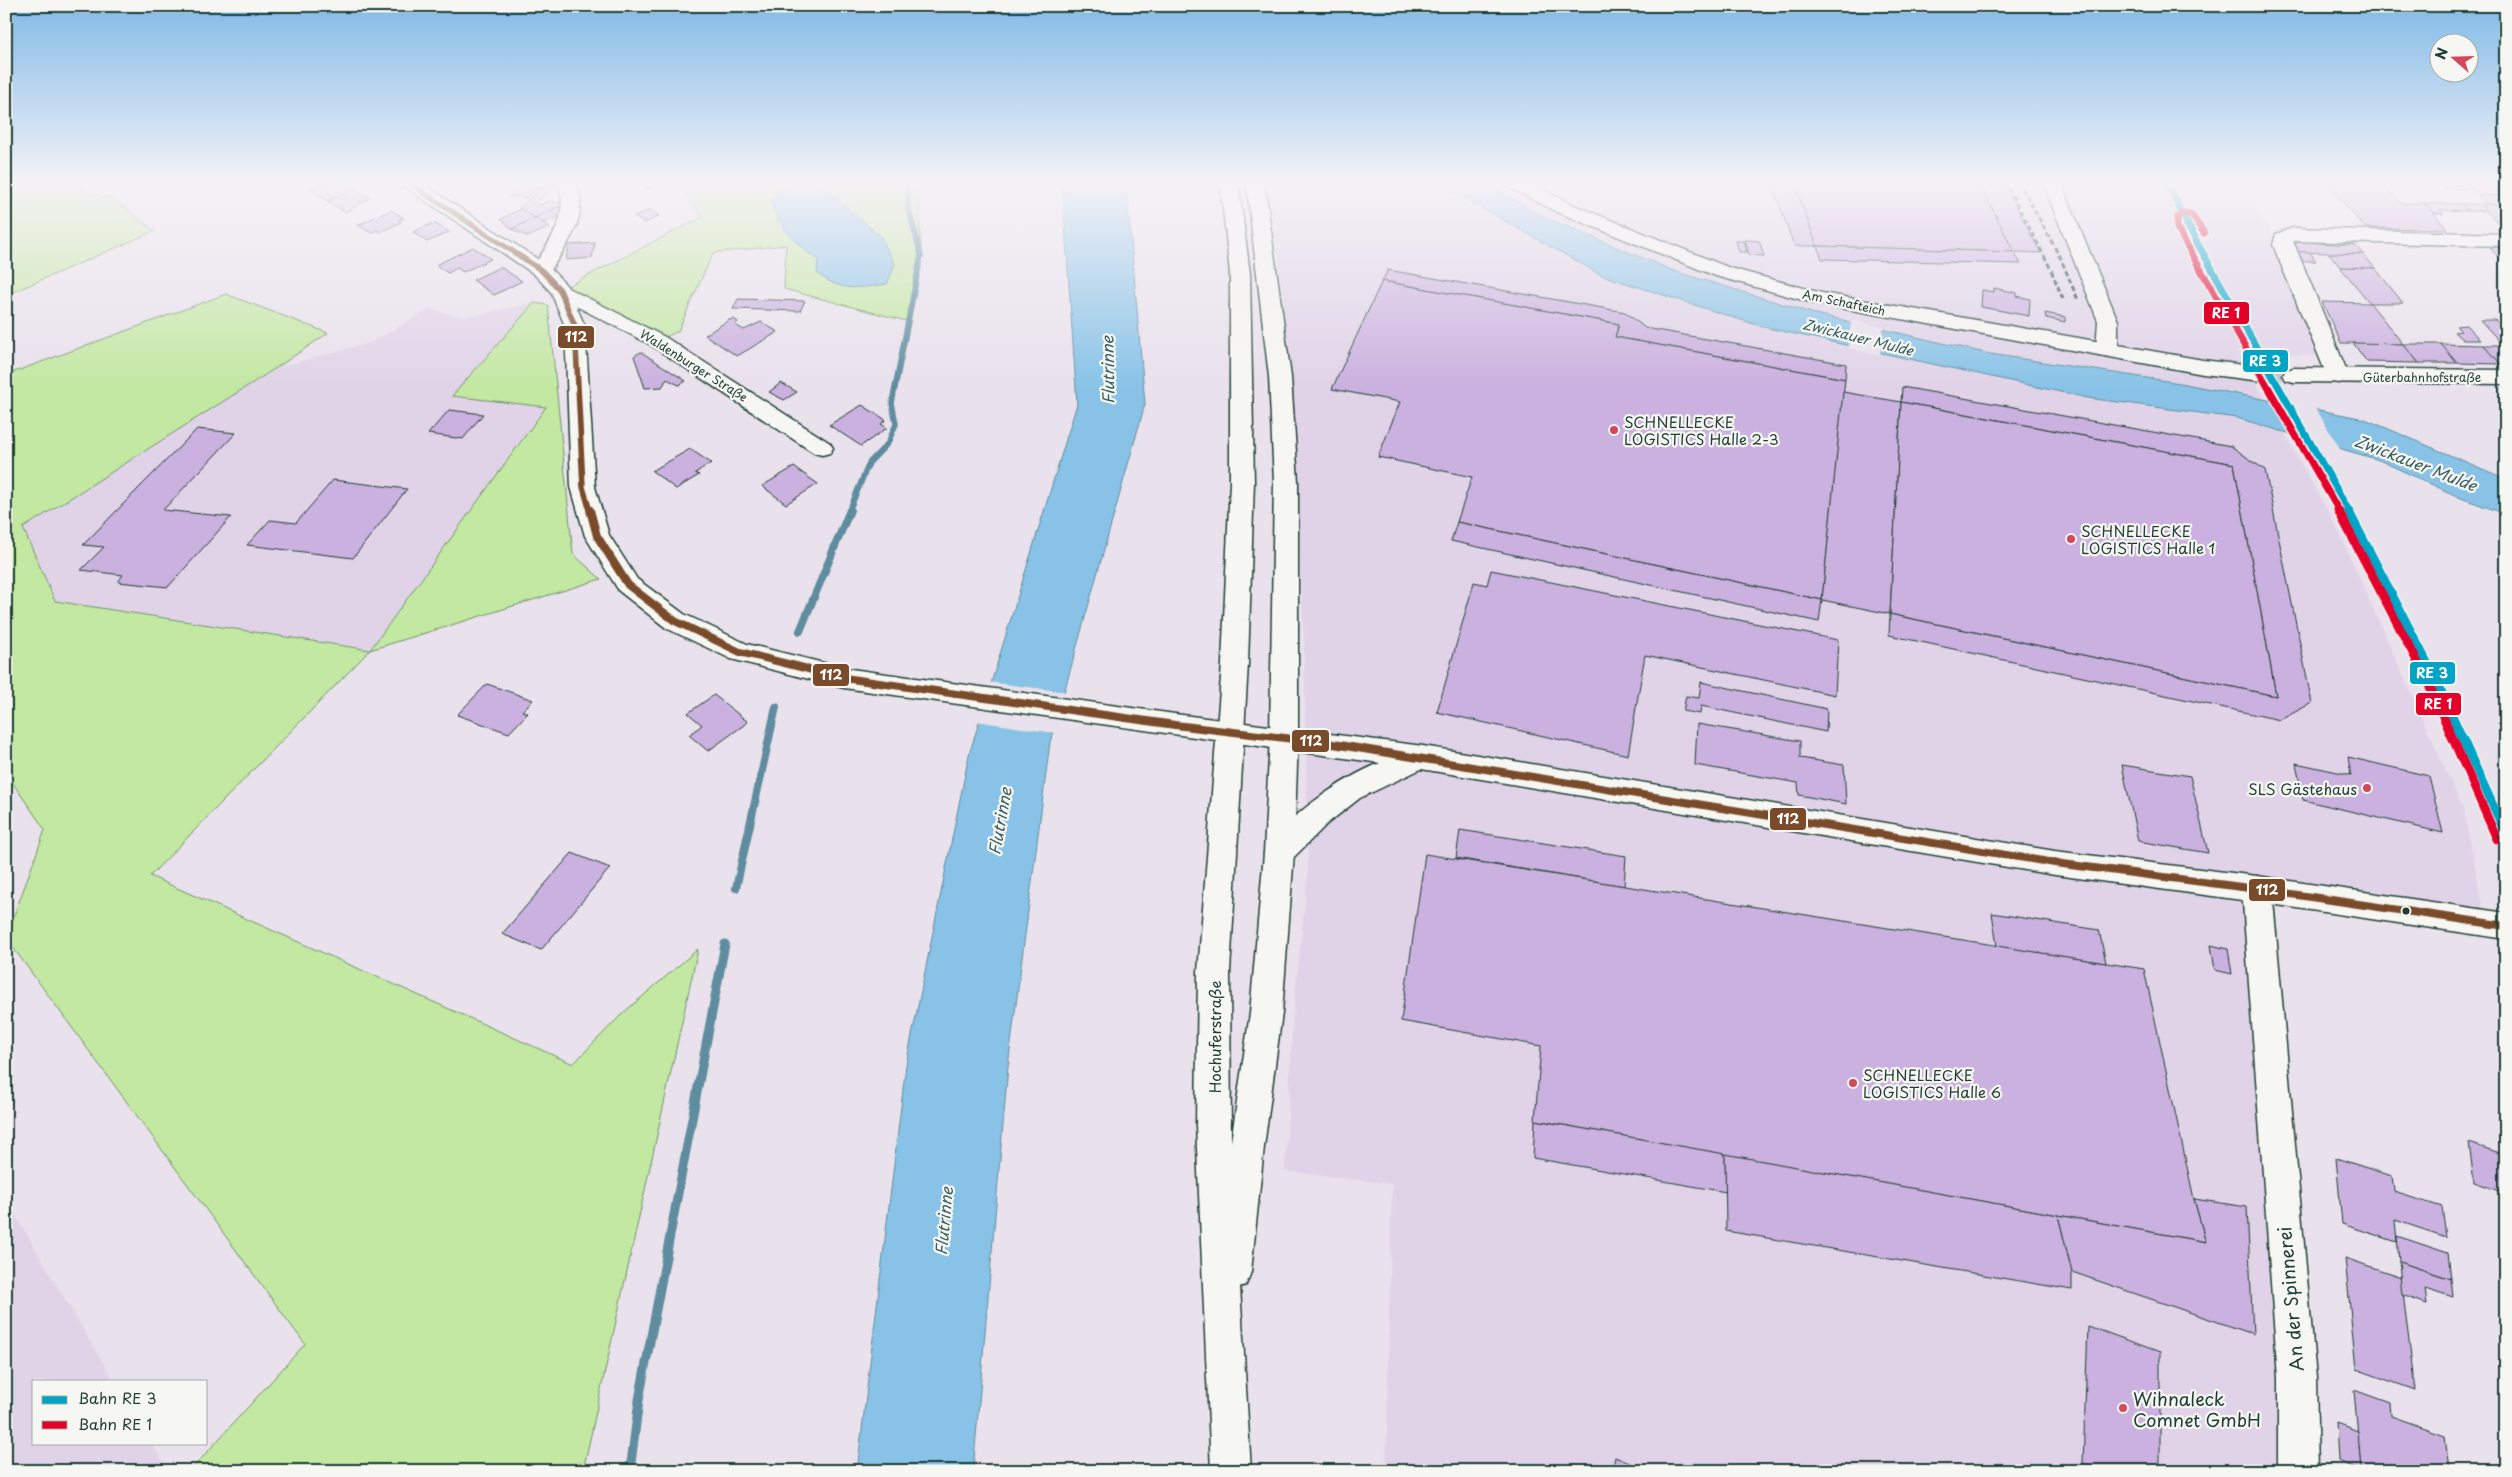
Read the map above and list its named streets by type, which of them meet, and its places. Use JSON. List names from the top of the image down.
{
  "streets": {
    "street": [
      "Am Schafteich",
      "Waldenburger Straße",
      "Güterbahnhofstraße",
      "Hochuferstraße",
      "An der Spinnerei"
    ]
  },
  "crossings": [
    ["Waldenburger Straße", "Hochuferstraße"],
    ["Waldenburger Straße", "An der Spinnerei"]
  ],
  "water": ["Zwickauer Mulde", "Flutrinne"],
  "places": [
    "SCHNELLECKE LOGISTICS Halle 2-3",
    "SCHNELLECKE LOGISTICS Halle 1",
    "SLS Gästehaus",
    "SCHNELLECKE LOGISTICS Halle 6",
    "Wihnaleck Comnet GmbH"
  ],
  "lines": ["transit line 112"],
  "legend": ["Bahn RE 3", "Bahn RE 1"],
  "north": "left"
}
